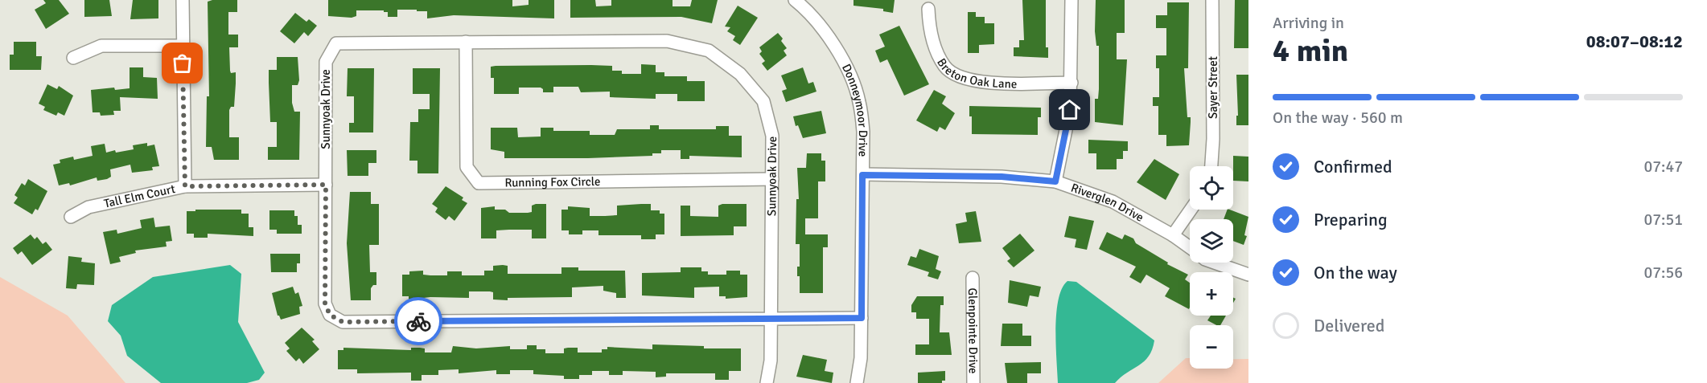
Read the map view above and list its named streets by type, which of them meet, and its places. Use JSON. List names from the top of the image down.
{
  "streets": {
    "street": [
      "Breton Oak Lane",
      "Sayer Street",
      "Sunnyoak Drive",
      "Donneymoor Drive",
      "Running Fox Circle",
      "Tall Elm Court",
      "Riverglen Drive",
      "Glenpointe Drive"
    ]
  },
  "crossings": [
    ["Sunnyoak Drive", "Donneymoor Drive"],
    ["Sunnyoak Drive", "Running Fox Circle"],
    ["Sunnyoak Drive", "Tall Elm Court"],
    ["Donneymoor Drive", "Riverglen Drive"]
  ],
  "page": {
    "heading": ["4 min", "Arriving in", "08:07–08:12"],
    "bar": "On the way · 560 m",
    "list": [
      ["Confirmed", "07:47"],
      ["Preparing", "07:51"],
      ["On the way", "07:56"],
      "Delivered"
    ],
    "map_buttons": ["+", "−"]
  }
}
